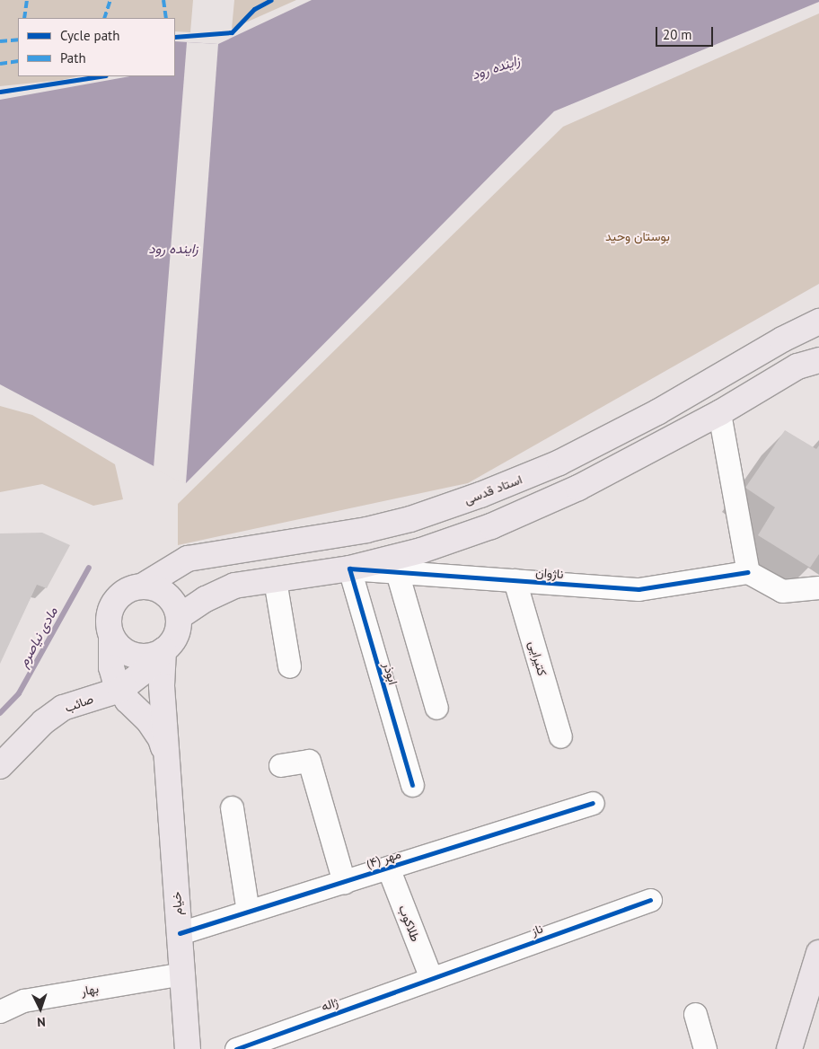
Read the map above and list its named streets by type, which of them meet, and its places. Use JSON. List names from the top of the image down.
{
  "streets": {
    "main road": ["استاد قدسی", "صائب", "خیام"],
    "street": [
      "ناژوان",
      "کتیرایی",
      "ابوذر",
      "مهر (۴)",
      "طلاکوب",
      "ناز",
      "بهار",
      "ژاله"
    ]
  },
  "crossings": [
    ["استاد قدسی", "صائب"],
    ["ناژوان", "کتیرایی"],
    ["ناژوان", "ابوذر"],
    ["مهر (۴)", "خیام"],
    ["مهر (۴)", "طلاکوب"],
    ["خیام", "بهار"],
    ["طلاکوب", "ناز"],
    ["طلاکوب", "ژاله"],
    ["ناز", "ژاله"]
  ],
  "water": ["زاینده رود", "مادی نیاصرم"],
  "parks": ["بوستان وحید"],
  "legend": ["Cycle path", "Path"],
  "scale_bar": "20 m",
  "north": "bottom"
}
